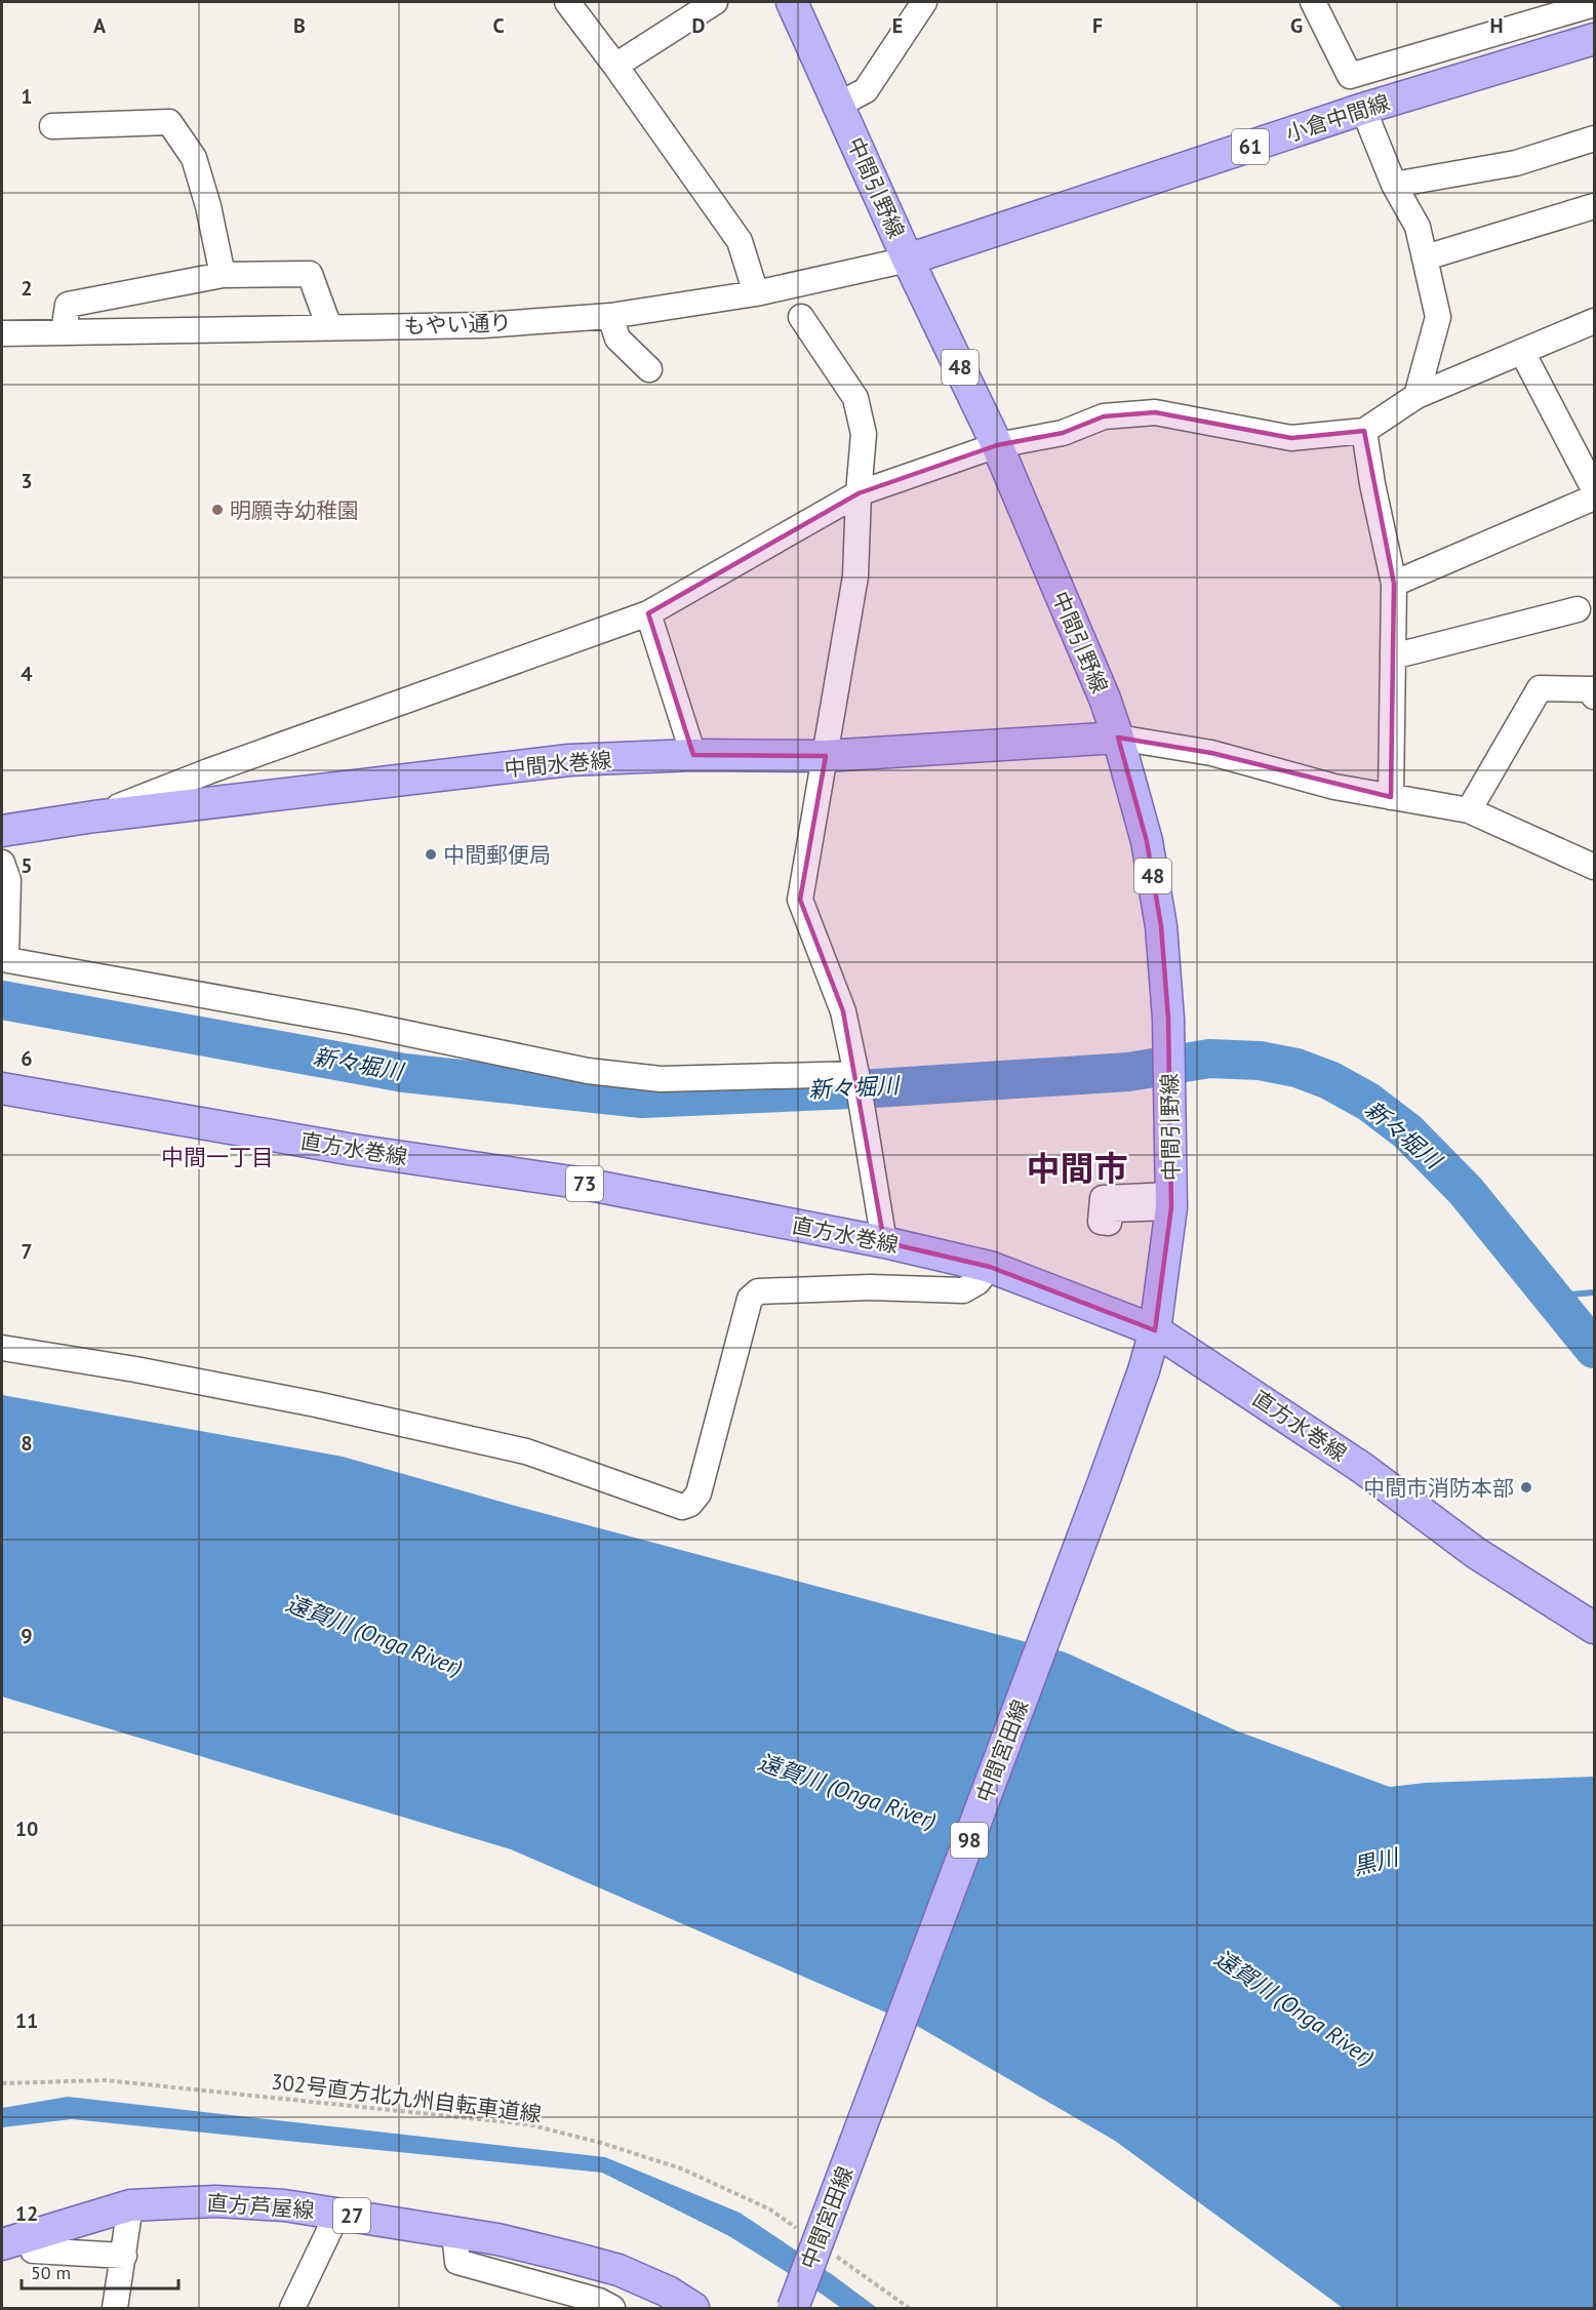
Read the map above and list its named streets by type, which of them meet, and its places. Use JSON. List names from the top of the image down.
{
  "streets": {
    "main road": [
      "小倉中間線",
      "61",
      "中間引野線",
      "48",
      "中間水巻線",
      "直方水巻線",
      "73",
      "中間宮田線",
      "98",
      "直方芦屋線",
      "27"
    ],
    "street": ["もやい通り"],
    "path": ["302号直方北九州自転車道線"]
  },
  "crossings": [
    ["小倉中間線", "中間引野線"],
    ["小倉中間線", "もやい通り"],
    ["中間引野線", "もやい通り"],
    ["中間引野線", "中間水巻線"],
    ["中間引野線", "直方水巻線"],
    ["中間引野線", "中間宮田線"],
    ["直方水巻線", "中間宮田線"]
  ],
  "districts": ["中間一丁目", "中間市"],
  "water": ["新々堀川", "遠賀川 (Onga River)", "黒川"],
  "places": ["明願寺幼稚園", "中間郵便局", "中間市消防本部"],
  "scale_bar": "50 m",
  "grid": {
    "columns": [
      "A",
      "B",
      "C",
      "D",
      "E",
      "F",
      "G",
      "H"
    ],
    "rows": [
      "1",
      "2",
      "3",
      "4",
      "5",
      "6",
      "7",
      "8",
      "9",
      "10",
      "11",
      "12"
    ]
  }
}
